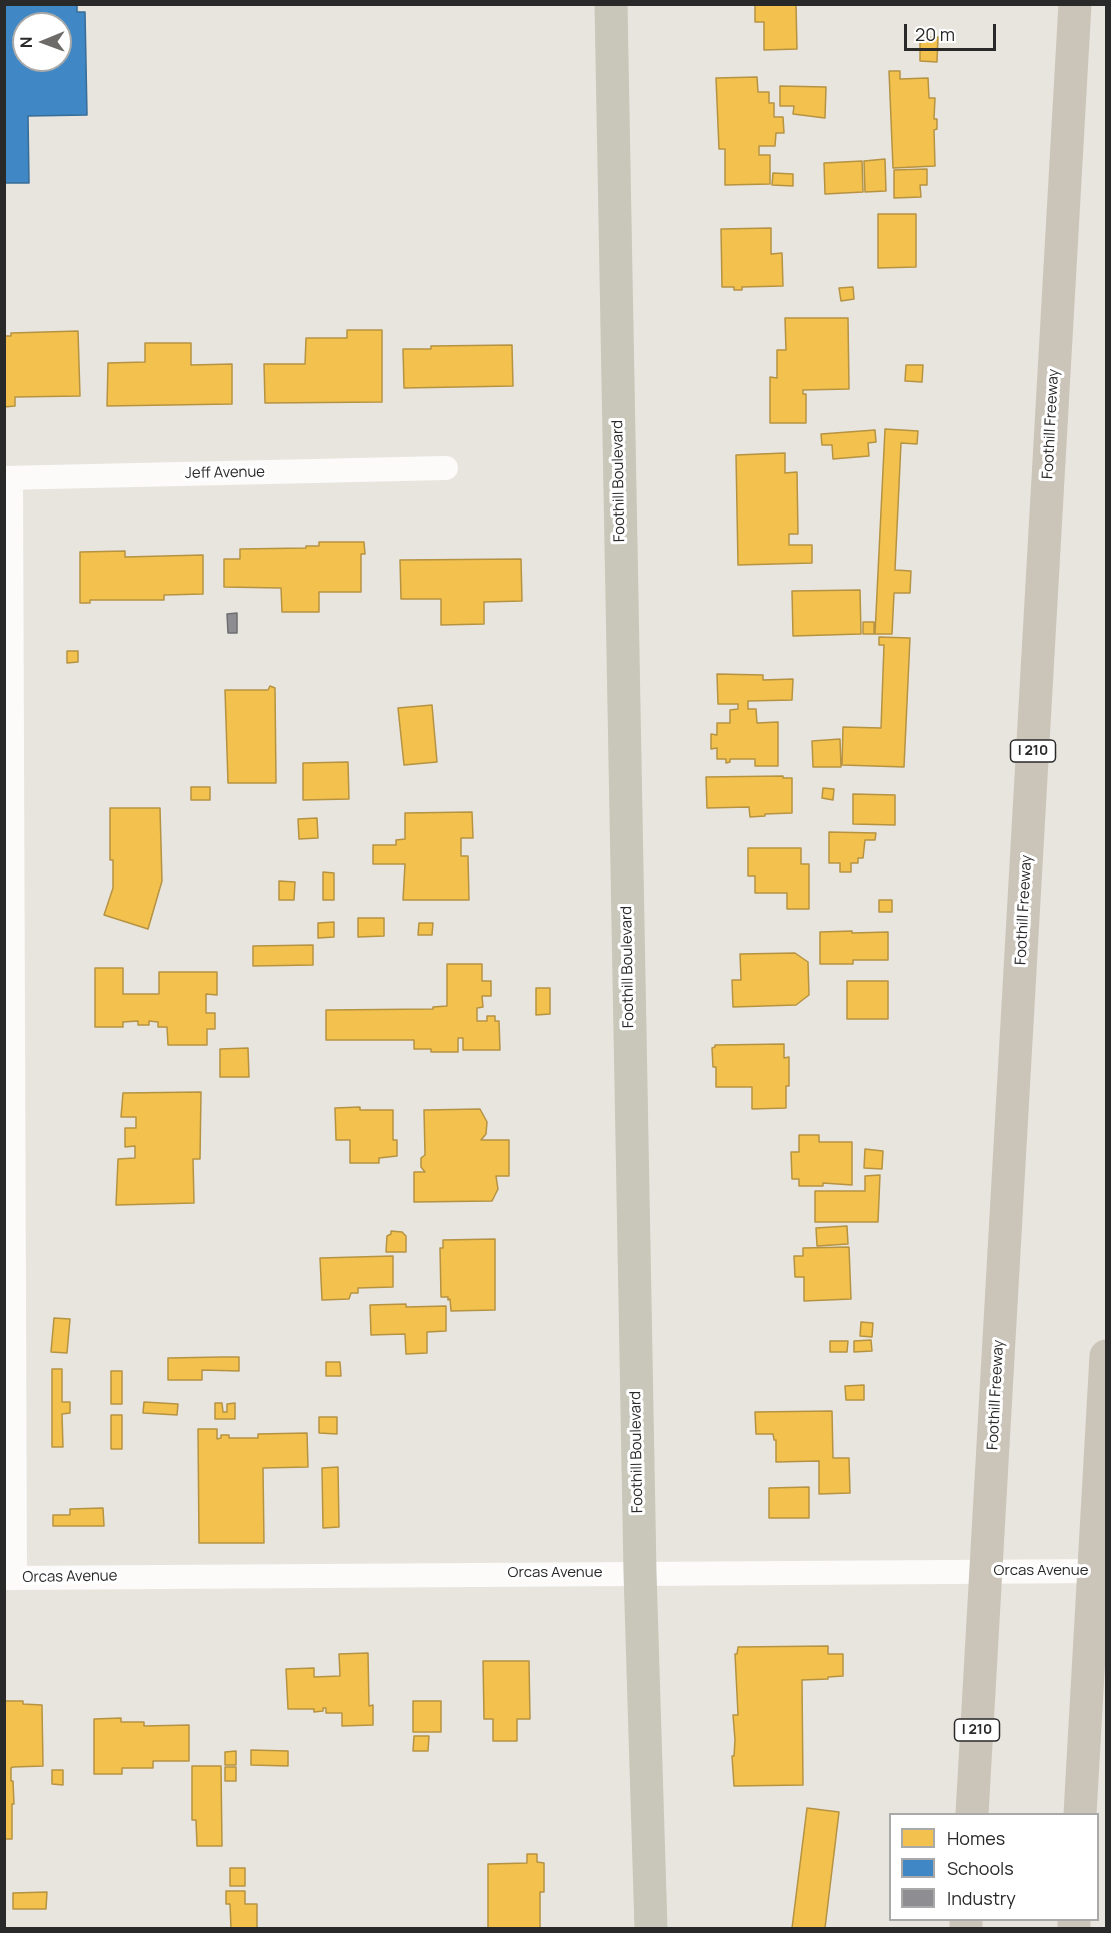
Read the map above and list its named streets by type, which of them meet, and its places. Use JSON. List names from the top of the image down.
{
  "streets": {
    "highway": ["Foothill Freeway", "I 210"],
    "main road": ["Foothill Boulevard"],
    "street": ["Jeff Avenue", "Orcas Avenue"]
  },
  "crossings": [
    ["Foothill Boulevard", "Orcas Avenue"]
  ],
  "legend": ["Homes", "Schools", "Industry"],
  "scale_bar": "20 m",
  "north": "left"
}
